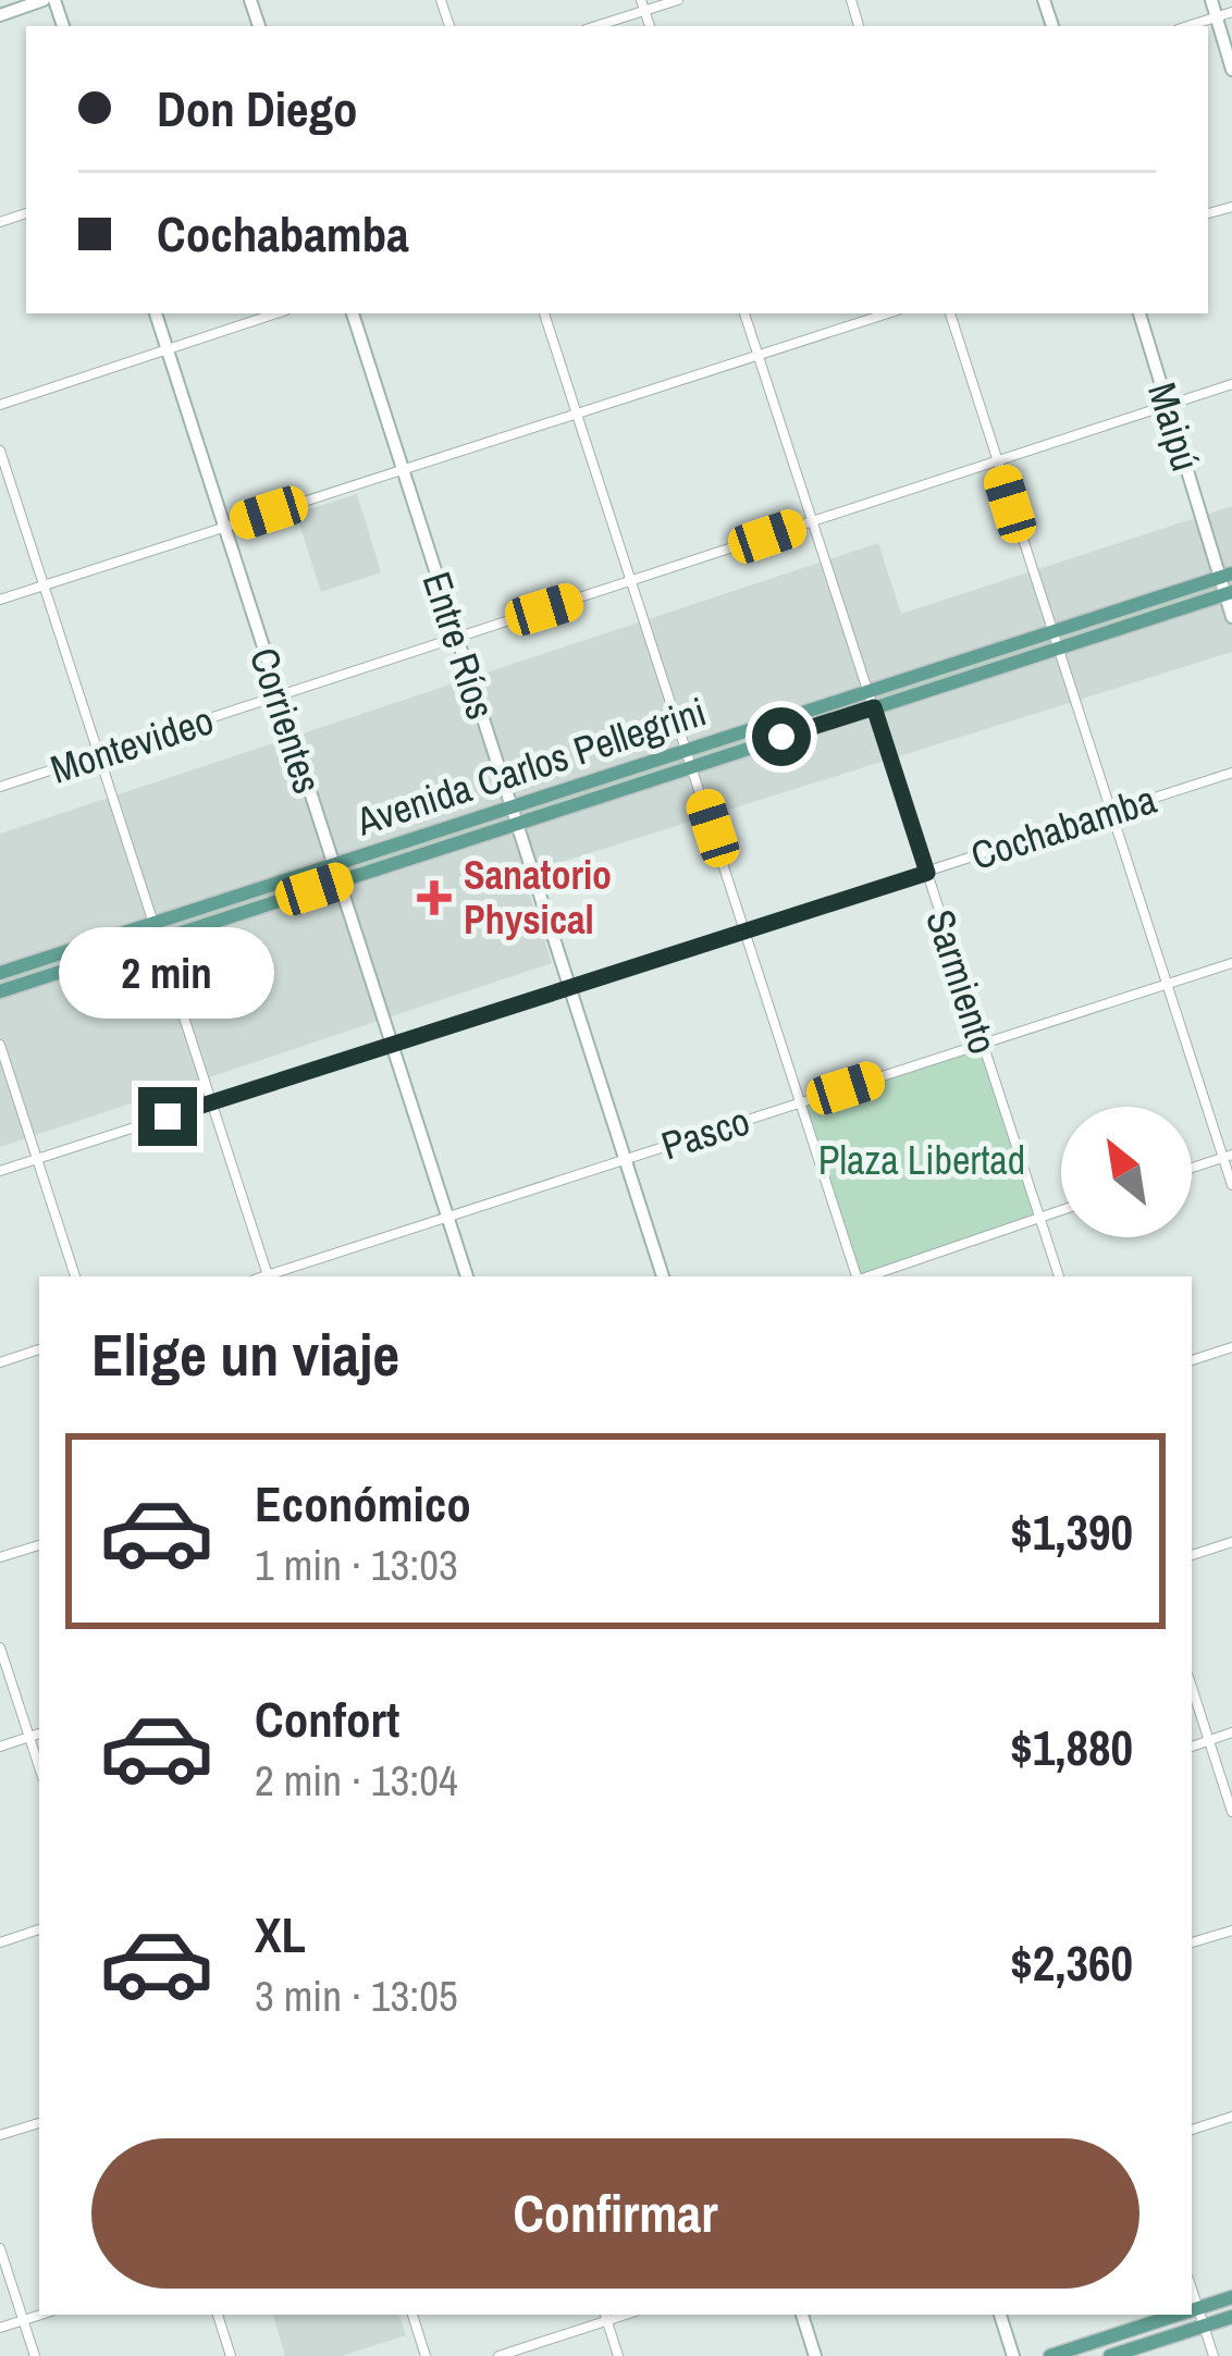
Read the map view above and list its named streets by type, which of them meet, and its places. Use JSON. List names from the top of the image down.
{
  "streets": {
    "main road": [
      "Maipú",
      "Entre Ríos",
      "Corrientes",
      "Avenida Carlos Pellegrini"
    ],
    "street": [
      "Montevideo",
      "Cochabamba",
      "Sarmiento",
      "Pasco"
    ]
  },
  "crossings": [
    ["Maipú", "Montevideo"],
    ["Maipú", "Avenida Carlos Pellegrini"],
    ["Entre Ríos", "Montevideo"],
    ["Entre Ríos", "Avenida Carlos Pellegrini"],
    ["Entre Ríos", "Cochabamba"],
    ["Entre Ríos", "Pasco"],
    ["Corrientes", "Montevideo"],
    ["Corrientes", "Avenida Carlos Pellegrini"],
    ["Corrientes", "Cochabamba"],
    ["Corrientes", "Pasco"],
    ["Montevideo", "Sarmiento"],
    ["Avenida Carlos Pellegrini", "Sarmiento"],
    ["Cochabamba", "Sarmiento"],
    ["Sarmiento", "Pasco"]
  ],
  "parks": ["Plaza Libertad"],
  "places": {
    "health": ["Sanatorio Physical"]
  },
  "north": "top left",
  "page": {
    "banner": ["Don Diego", "Cochabamba"],
    "bubble": "2 min",
    "heading": "Elige un viaje",
    "list": [
      {
        "name": "Económico",
        "note": "1 min · 13:03",
        "value": "$1,390"
      },
      {
        "name": "Confort",
        "note": "2 min · 13:04",
        "value": "$1,880"
      },
      {
        "name": "XL",
        "note": "3 min · 13:05",
        "value": "$2,360"
      }
    ],
    "buttons": "Confirmar"
  }
}
